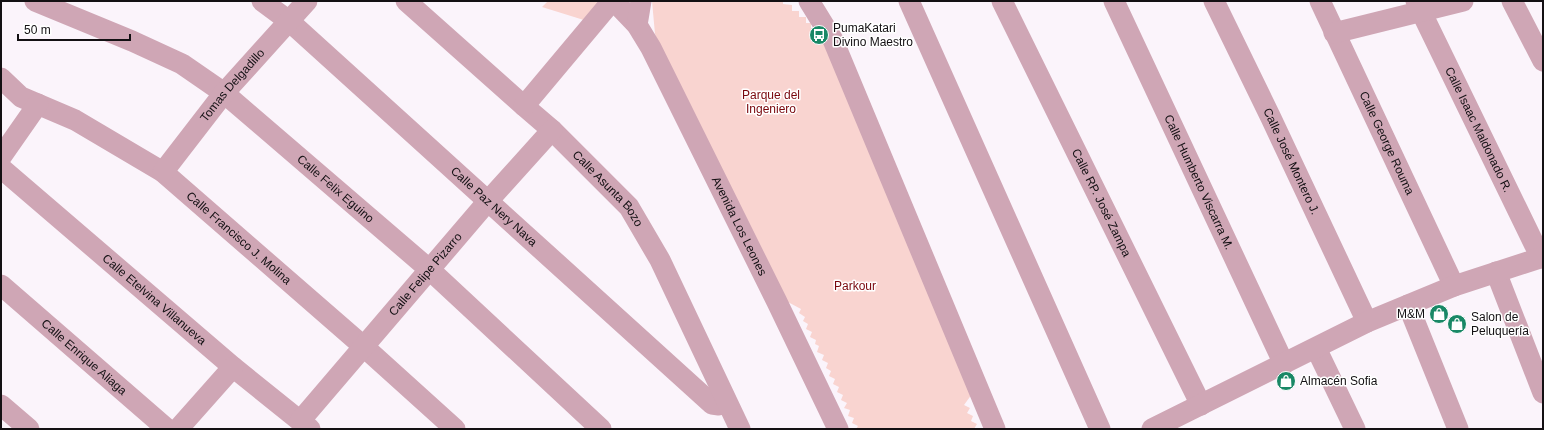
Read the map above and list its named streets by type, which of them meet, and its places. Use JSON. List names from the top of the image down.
{
  "streets": {
    "street": [
      "Tomas Delgadillo",
      "Calle Isaac Maldonado R.",
      "Calle George Rouma",
      "Calle José Montero J.",
      "Calle Humberto Viscarra M.",
      "Calle Felix Eguino",
      "Calle Asunta Bozo",
      "Calle RP. José Zampa",
      "Calle Paz Nery Nava",
      "Avenida Los Leones",
      "Calle Francisco J. Molina",
      "Calle Felipe Pizarro",
      "Calle Etelvina Villanueva",
      "Calle Enrique Aliaga"
    ]
  },
  "crossings": [
    ["Tomas Delgadillo", "Calle Felix Eguino"],
    ["Tomas Delgadillo", "Calle Paz Nery Nava"],
    ["Tomas Delgadillo", "Calle Francisco J. Molina"],
    ["Calle Felix Eguino", "Calle Felipe Pizarro"],
    ["Calle Asunta Bozo", "Calle Paz Nery Nava"],
    ["Calle Asunta Bozo", "Calle Felipe Pizarro"],
    ["Calle Paz Nery Nava", "Calle Felipe Pizarro"],
    ["Calle Francisco J. Molina", "Calle Felipe Pizarro"],
    ["Calle Felipe Pizarro", "Calle Etelvina Villanueva"]
  ],
  "parks": ["Parque del Ingeniero", "Parkour"],
  "places": {
    "bus stop": ["PumaKatari Divino Maestro"],
    "shop": ["M&M", "Salon de Peluquería", "Almacén Sofia"]
  },
  "scale_bar": "50 m"
}
